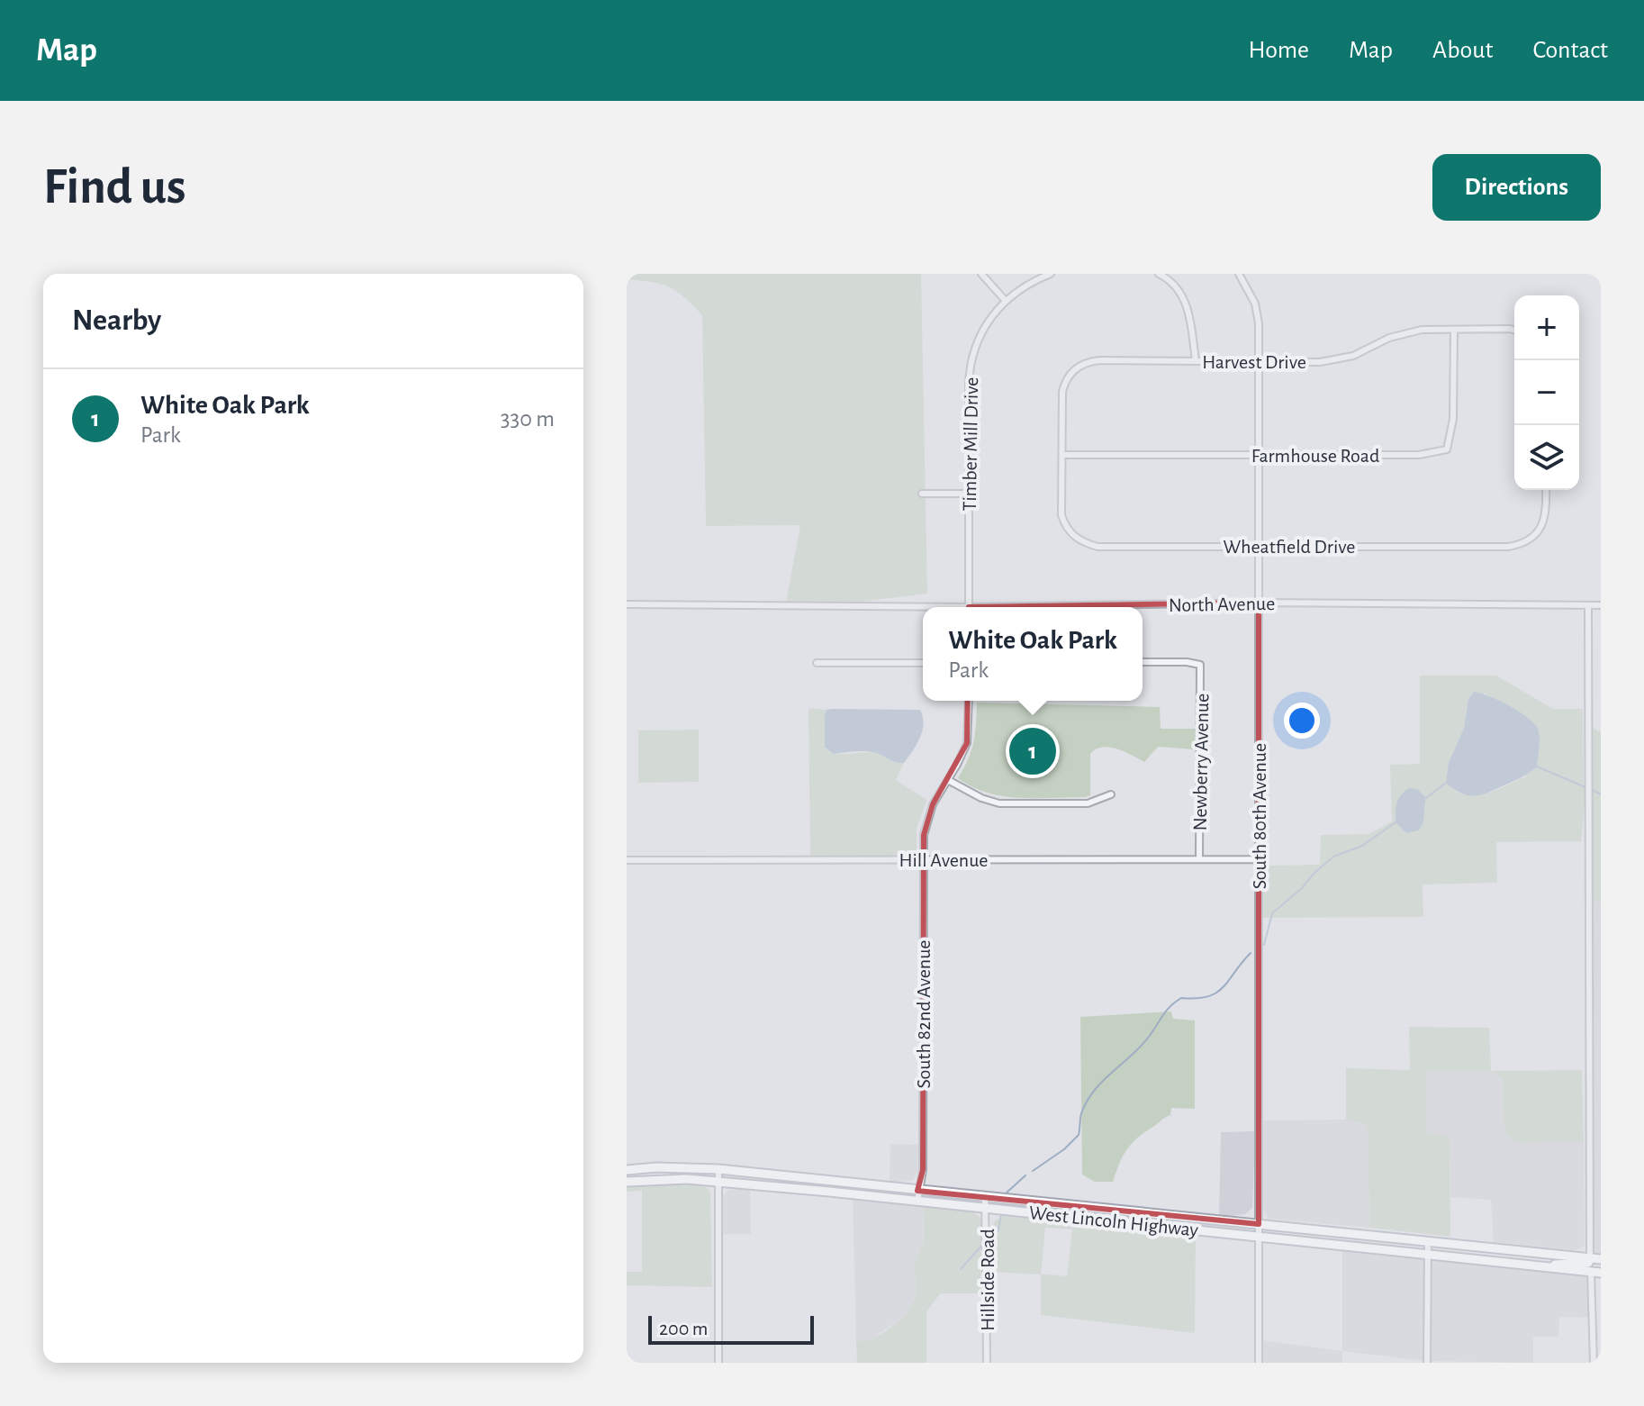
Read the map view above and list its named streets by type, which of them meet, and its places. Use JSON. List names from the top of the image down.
{
  "streets": {
    "main road": ["West Lincoln Highway"],
    "street": [
      "Harvest Drive",
      "Timber Mill Drive",
      "Farmhouse Road",
      "Wheatfield Drive",
      "North Avenue",
      "Newberry Avenue",
      "South 80th Avenue",
      "Hill Avenue",
      "South 82nd Avenue",
      "Hillside Road"
    ]
  },
  "crossings": [
    ["Harvest Drive", "Farmhouse Road"],
    ["Harvest Drive", "Wheatfield Drive"],
    ["Harvest Drive", "South 80th Avenue"],
    ["Farmhouse Road", "Wheatfield Drive"],
    ["Farmhouse Road", "South 80th Avenue"],
    ["Wheatfield Drive", "South 80th Avenue"],
    ["North Avenue", "South 80th Avenue"],
    ["Newberry Avenue", "Hill Avenue"],
    ["South 80th Avenue", "Hill Avenue"],
    ["South 80th Avenue", "West Lincoln Highway"],
    ["Hill Avenue", "South 82nd Avenue"],
    ["South 82nd Avenue", "West Lincoln Highway"],
    ["West Lincoln Highway", "Hillside Road"]
  ],
  "scale_bar": "200 m",
  "page": {
    "header": "Map",
    "nav": [
      "Home",
      "Map",
      "About",
      "Contact"
    ],
    "buttons": "Directions",
    "title": "Find us",
    "heading": "Nearby",
    "map_buttons": ["+", "−"],
    "list": [
      {
        "mark": "1",
        "name": "White Oak Park",
        "note": "Park",
        "value": "330 m"
      }
    ],
    "popup": ["White Oak Park", "Park"],
    "pins": "1",
    "scale": "200 m"
  }
}
